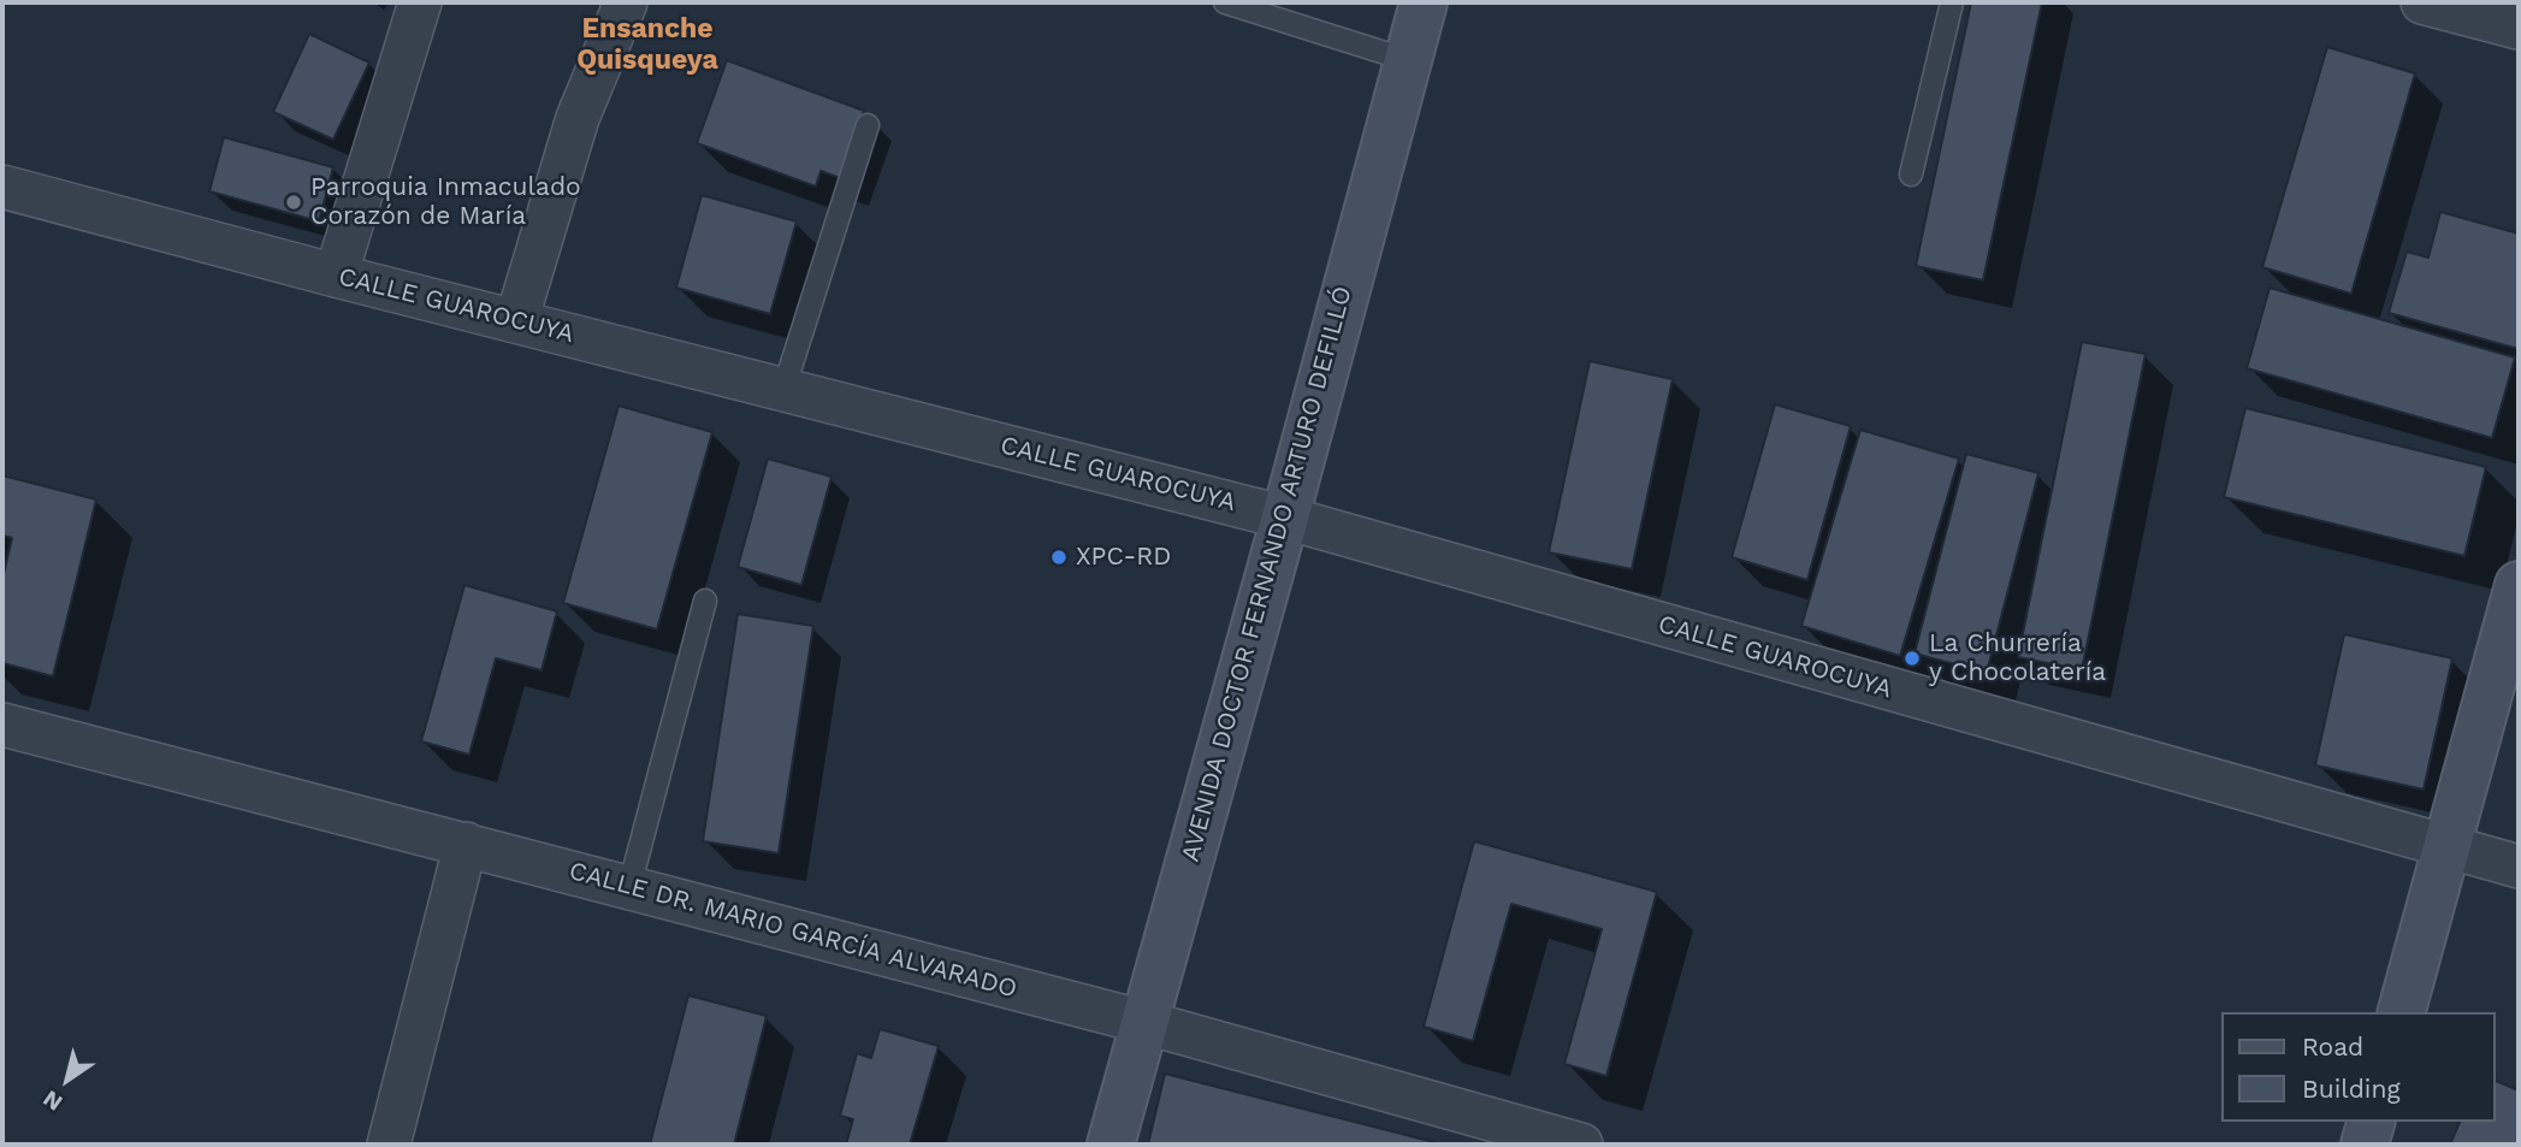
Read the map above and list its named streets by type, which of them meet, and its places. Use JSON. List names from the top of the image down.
{
  "streets": {
    "street": ["CALLE GUAROCUYA", "AVENIDA DOCTOR FERNANDO ARTURO DEFILLÓ", "CALLE DR. MARIO GARCÍA ALVARADO"]
  },
  "crossings": [
    ["CALLE GUAROCUYA", "AVENIDA DOCTOR FERNANDO ARTURO DEFILLÓ"],
    ["AVENIDA DOCTOR FERNANDO ARTURO DEFILLÓ", "CALLE DR. MARIO GARCÍA ALVARADO"]
  ],
  "districts": ["Ensanche Quisqueya"],
  "places": ["Parroquia Inmaculado Corazón de María", "XPC-RD", "La Churrería y Chocolatería"],
  "legend": ["Road", "Building"],
  "north": "bottom left"
}
